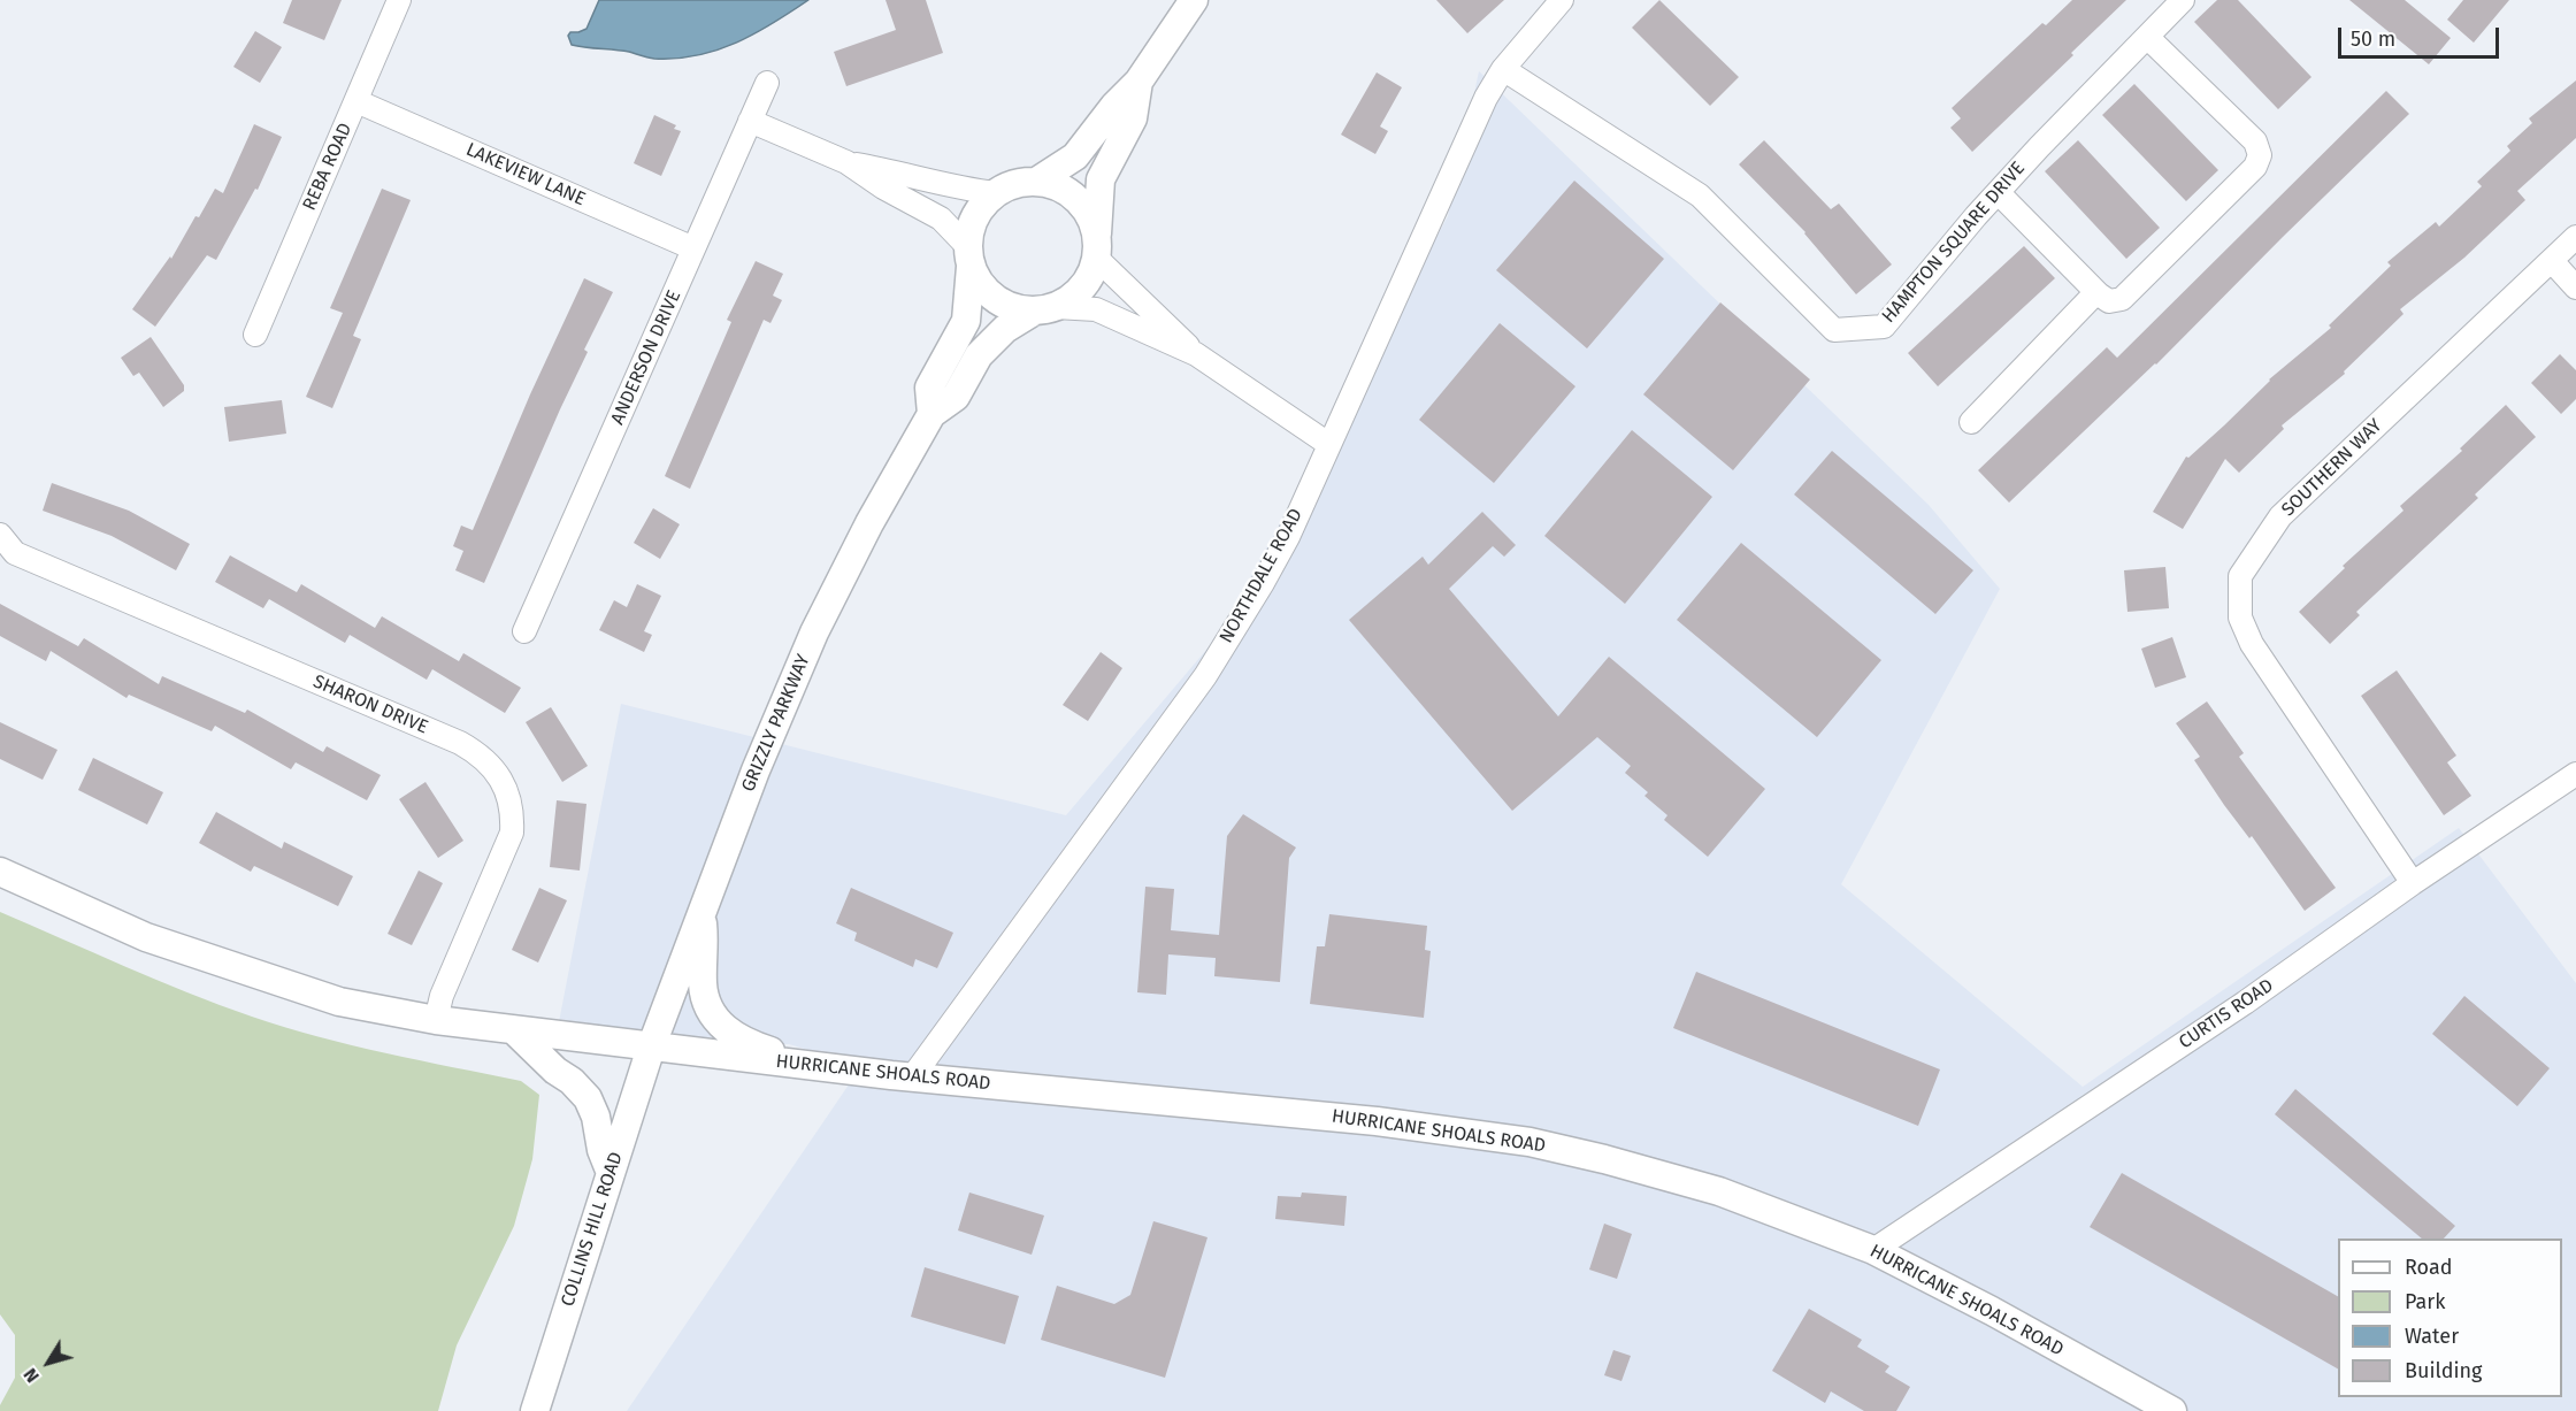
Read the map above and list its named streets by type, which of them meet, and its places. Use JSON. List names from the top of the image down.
{
  "streets": {
    "street": [
      "REBA ROAD",
      "LAKEVIEW LANE",
      "HAMPTON SQUARE DRIVE",
      "ANDERSON DRIVE",
      "SOUTHERN WAY",
      "NORTHDALE ROAD",
      "SHARON DRIVE",
      "GRIZZLY PARKWAY",
      "CURTIS ROAD",
      "HURRICANE SHOALS ROAD",
      "COLLINS HILL ROAD"
    ]
  },
  "crossings": [
    ["REBA ROAD", "LAKEVIEW LANE"],
    ["LAKEVIEW LANE", "ANDERSON DRIVE"],
    ["HAMPTON SQUARE DRIVE", "NORTHDALE ROAD"],
    ["SOUTHERN WAY", "CURTIS ROAD"],
    ["NORTHDALE ROAD", "HURRICANE SHOALS ROAD"],
    ["SHARON DRIVE", "HURRICANE SHOALS ROAD"],
    ["GRIZZLY PARKWAY", "HURRICANE SHOALS ROAD"],
    ["GRIZZLY PARKWAY", "COLLINS HILL ROAD"],
    ["CURTIS ROAD", "HURRICANE SHOALS ROAD"],
    ["HURRICANE SHOALS ROAD", "COLLINS HILL ROAD"]
  ],
  "legend": [
    "Road",
    "Park",
    "Water",
    "Building"
  ],
  "scale_bar": "50 m",
  "north": "bottom left"
}
